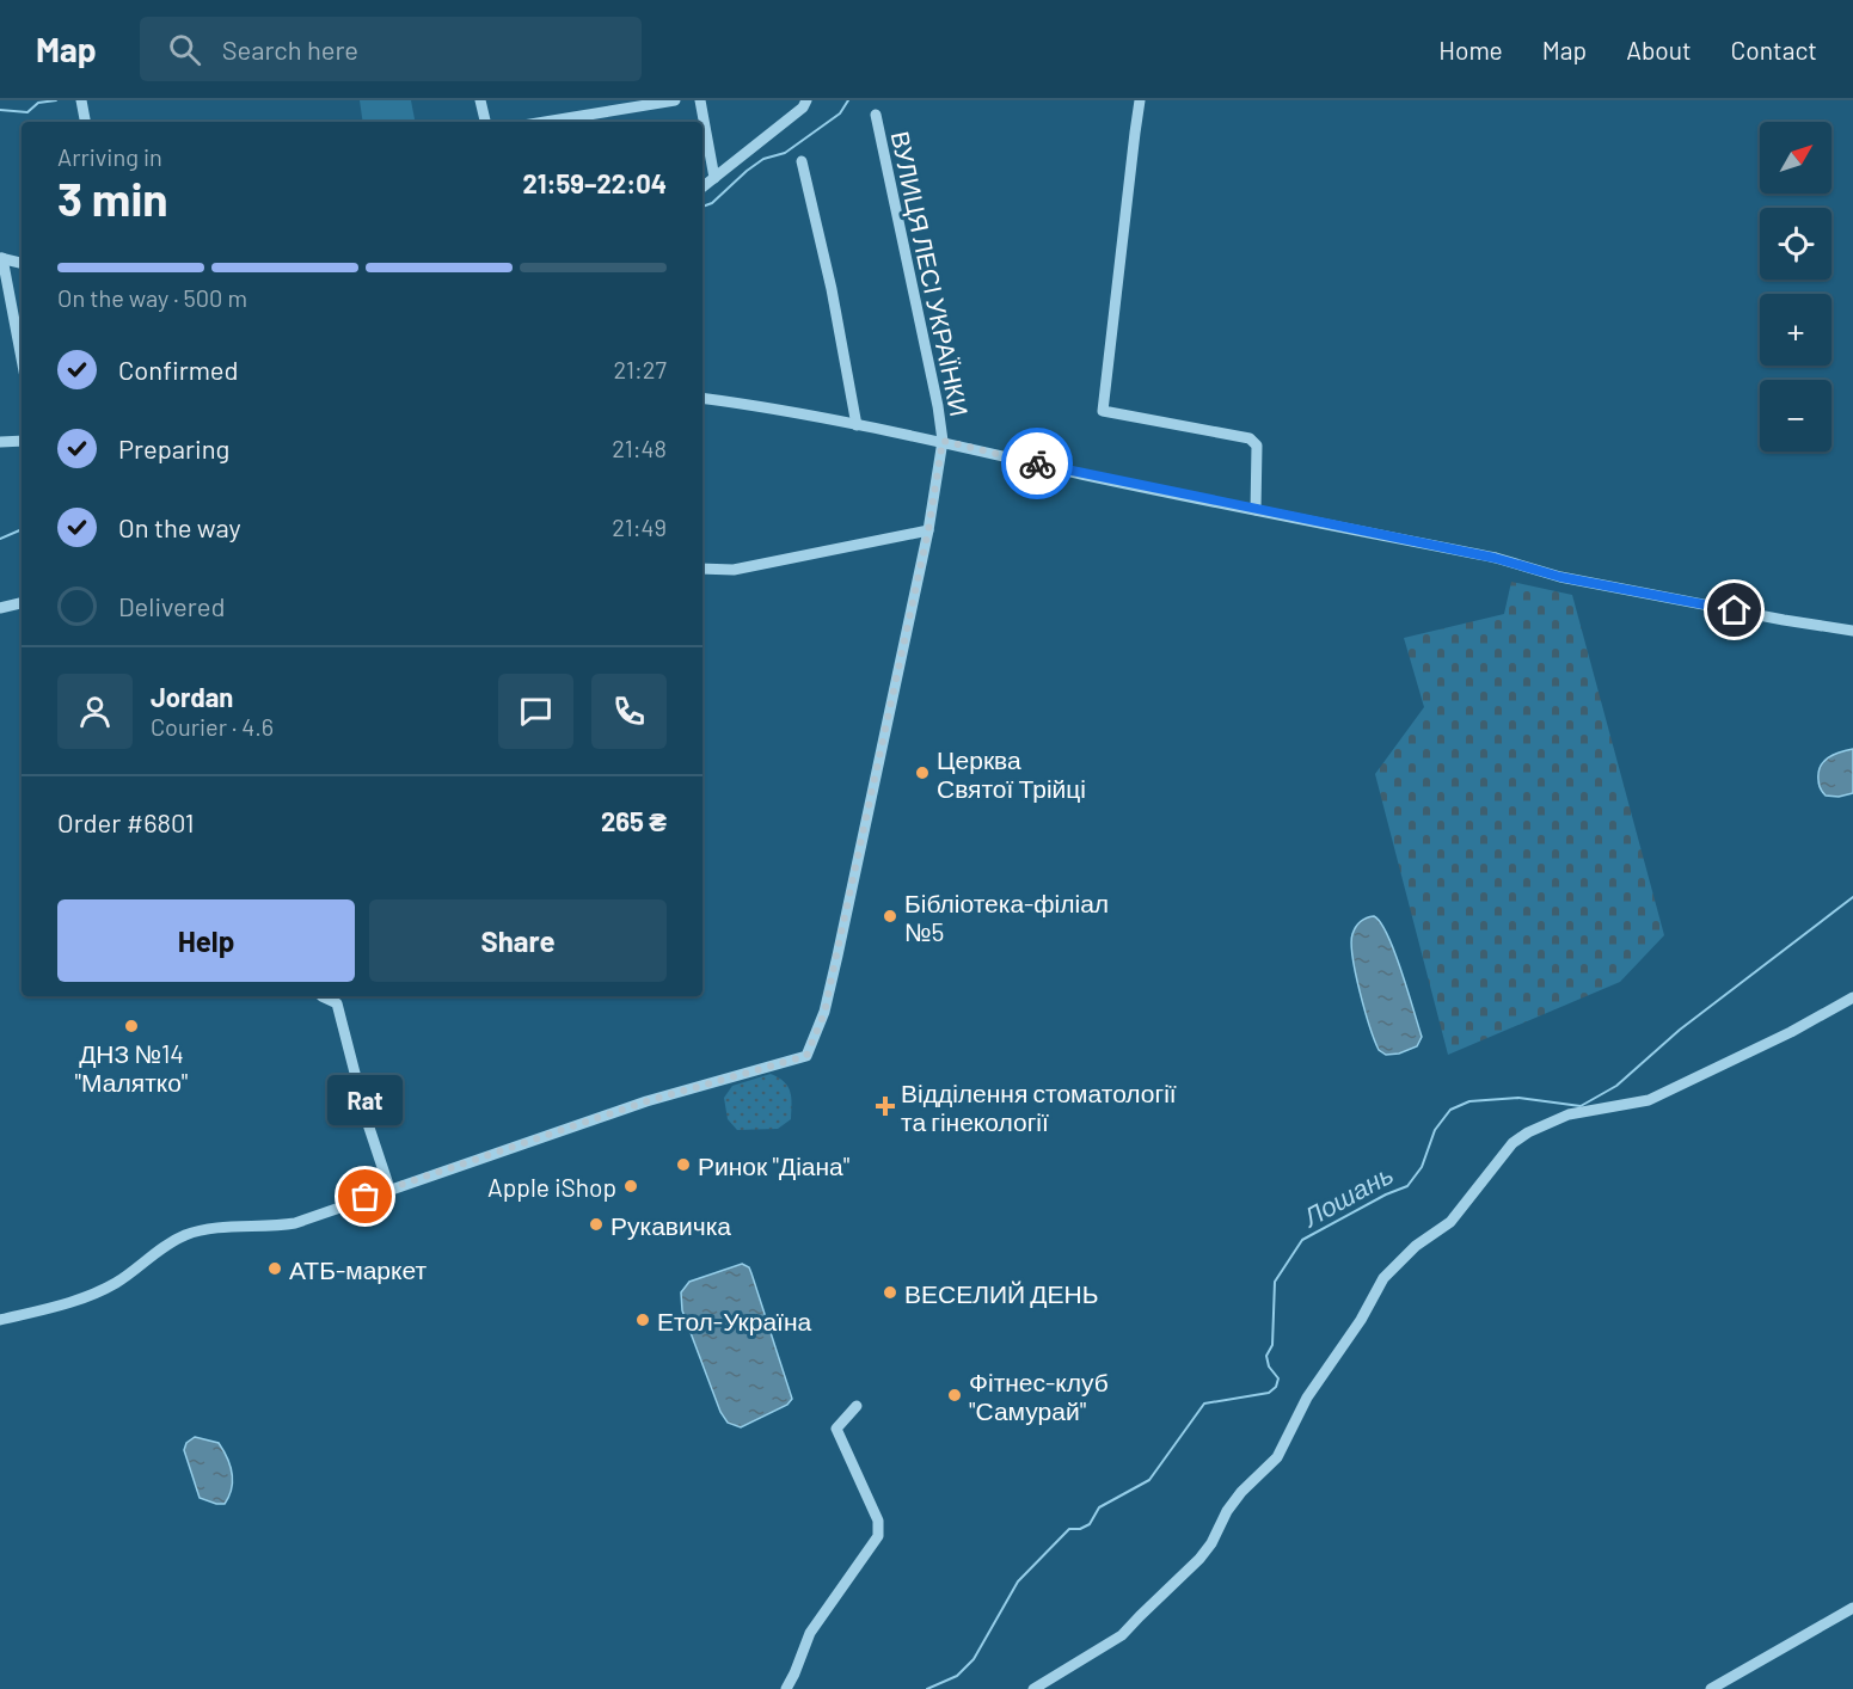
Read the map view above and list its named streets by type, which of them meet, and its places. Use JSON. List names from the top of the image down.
{
  "streets": {
    "street": ["ВУЛИЦЯ ЛЕСІ УКРАЇНКИ"]
  },
  "water": ["Лошань"],
  "places": {
    "other": [
      "Церква Святої Трійці",
      "Бібліотека-філіал №5",
      "ДНЗ №14 \"Малятко\"",
      "Ринок \"Діана\"",
      "Apple iShop",
      "Rat",
      "Рукавичка",
      "АТБ-маркет",
      "ВЕСЕЛИЙ ДЕНЬ",
      "Етол-Україна",
      "Фітнес-клуб \"Самурай\""
    ],
    "health": ["Відділення стоматології та гінекології"]
  },
  "north": "top right",
  "page": {
    "header": "Map",
    "search": "Search here",
    "nav": [
      "Home",
      "Map",
      "About",
      "Contact"
    ],
    "map_buttons": ["+", "−"],
    "heading": ["3 min", "Arriving in", "21:59–22:04"],
    "panel": [
      "Jordan",
      "Courier · 4.6",
      "Order #6801",
      "265 ₴"
    ],
    "bar": "On the way · 500 m",
    "list": [
      ["Confirmed", "21:27"],
      ["Preparing", "21:48"],
      ["On the way", "21:49"],
      "Delivered"
    ],
    "buttons": ["Help", "Share"],
    "bubble": "Rat"
  }
}
